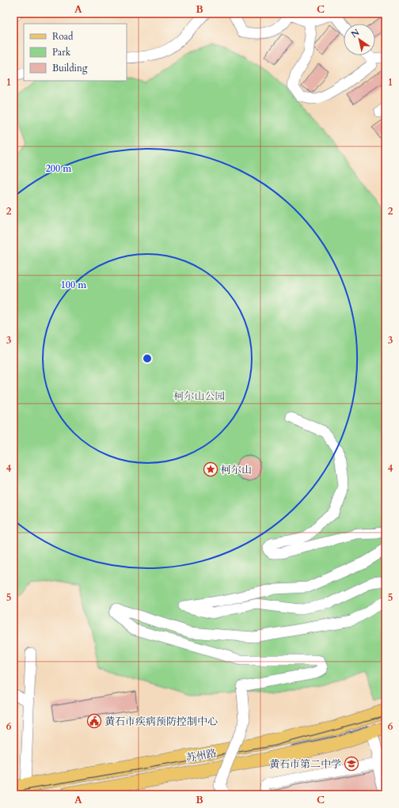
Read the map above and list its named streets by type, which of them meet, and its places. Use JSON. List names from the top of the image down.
{
  "streets": {
    "main road": ["苏州路"]
  },
  "parks": ["柯尔山公园"],
  "places": {
    "place": ["柯尔山"],
    "public building": ["黄石市疾病预防控制中心"],
    "school or university": ["黄石市第二中学"]
  },
  "legend": ["Road", "Park", "Building"],
  "north": "top left",
  "grid": {
    "columns": ["A", "B", "C"],
    "rows": [
      "1",
      "2",
      "3",
      "4",
      "5",
      "6"
    ]
  },
  "rings": ["200 m", "100 m"]
}
